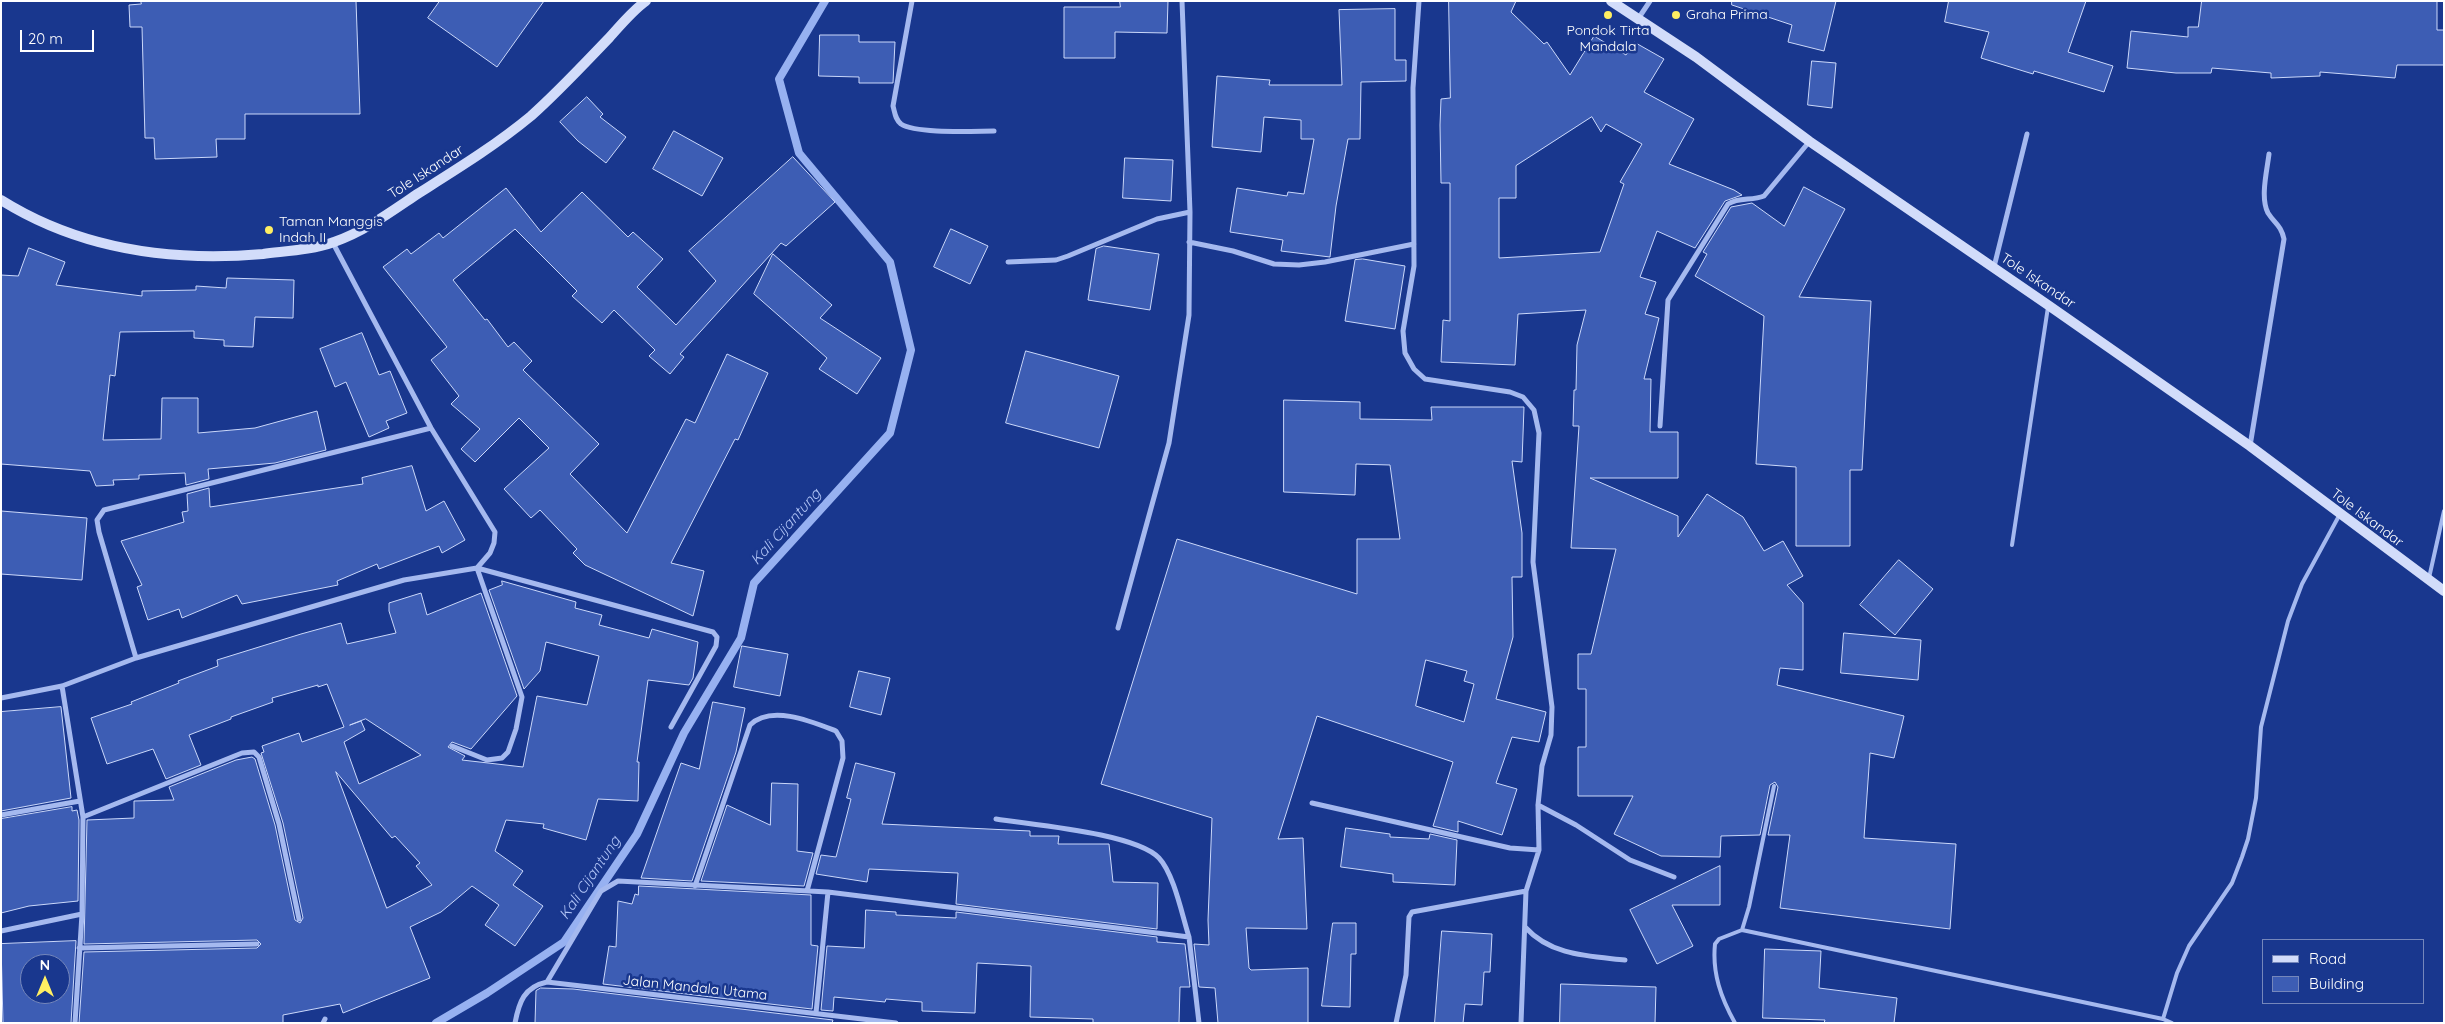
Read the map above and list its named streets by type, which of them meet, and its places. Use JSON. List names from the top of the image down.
{
  "streets": {
    "main road": ["Tole Iskandar"],
    "street": ["Jalan Mandala Utama"]
  },
  "water": ["Kali Cijantung"],
  "places": ["Pondok Tirta Mandala", "Graha Prima", "Taman Manggis Indah II"],
  "legend": ["Road", "Building"],
  "scale_bar": "20 m",
  "north": "top"
}
